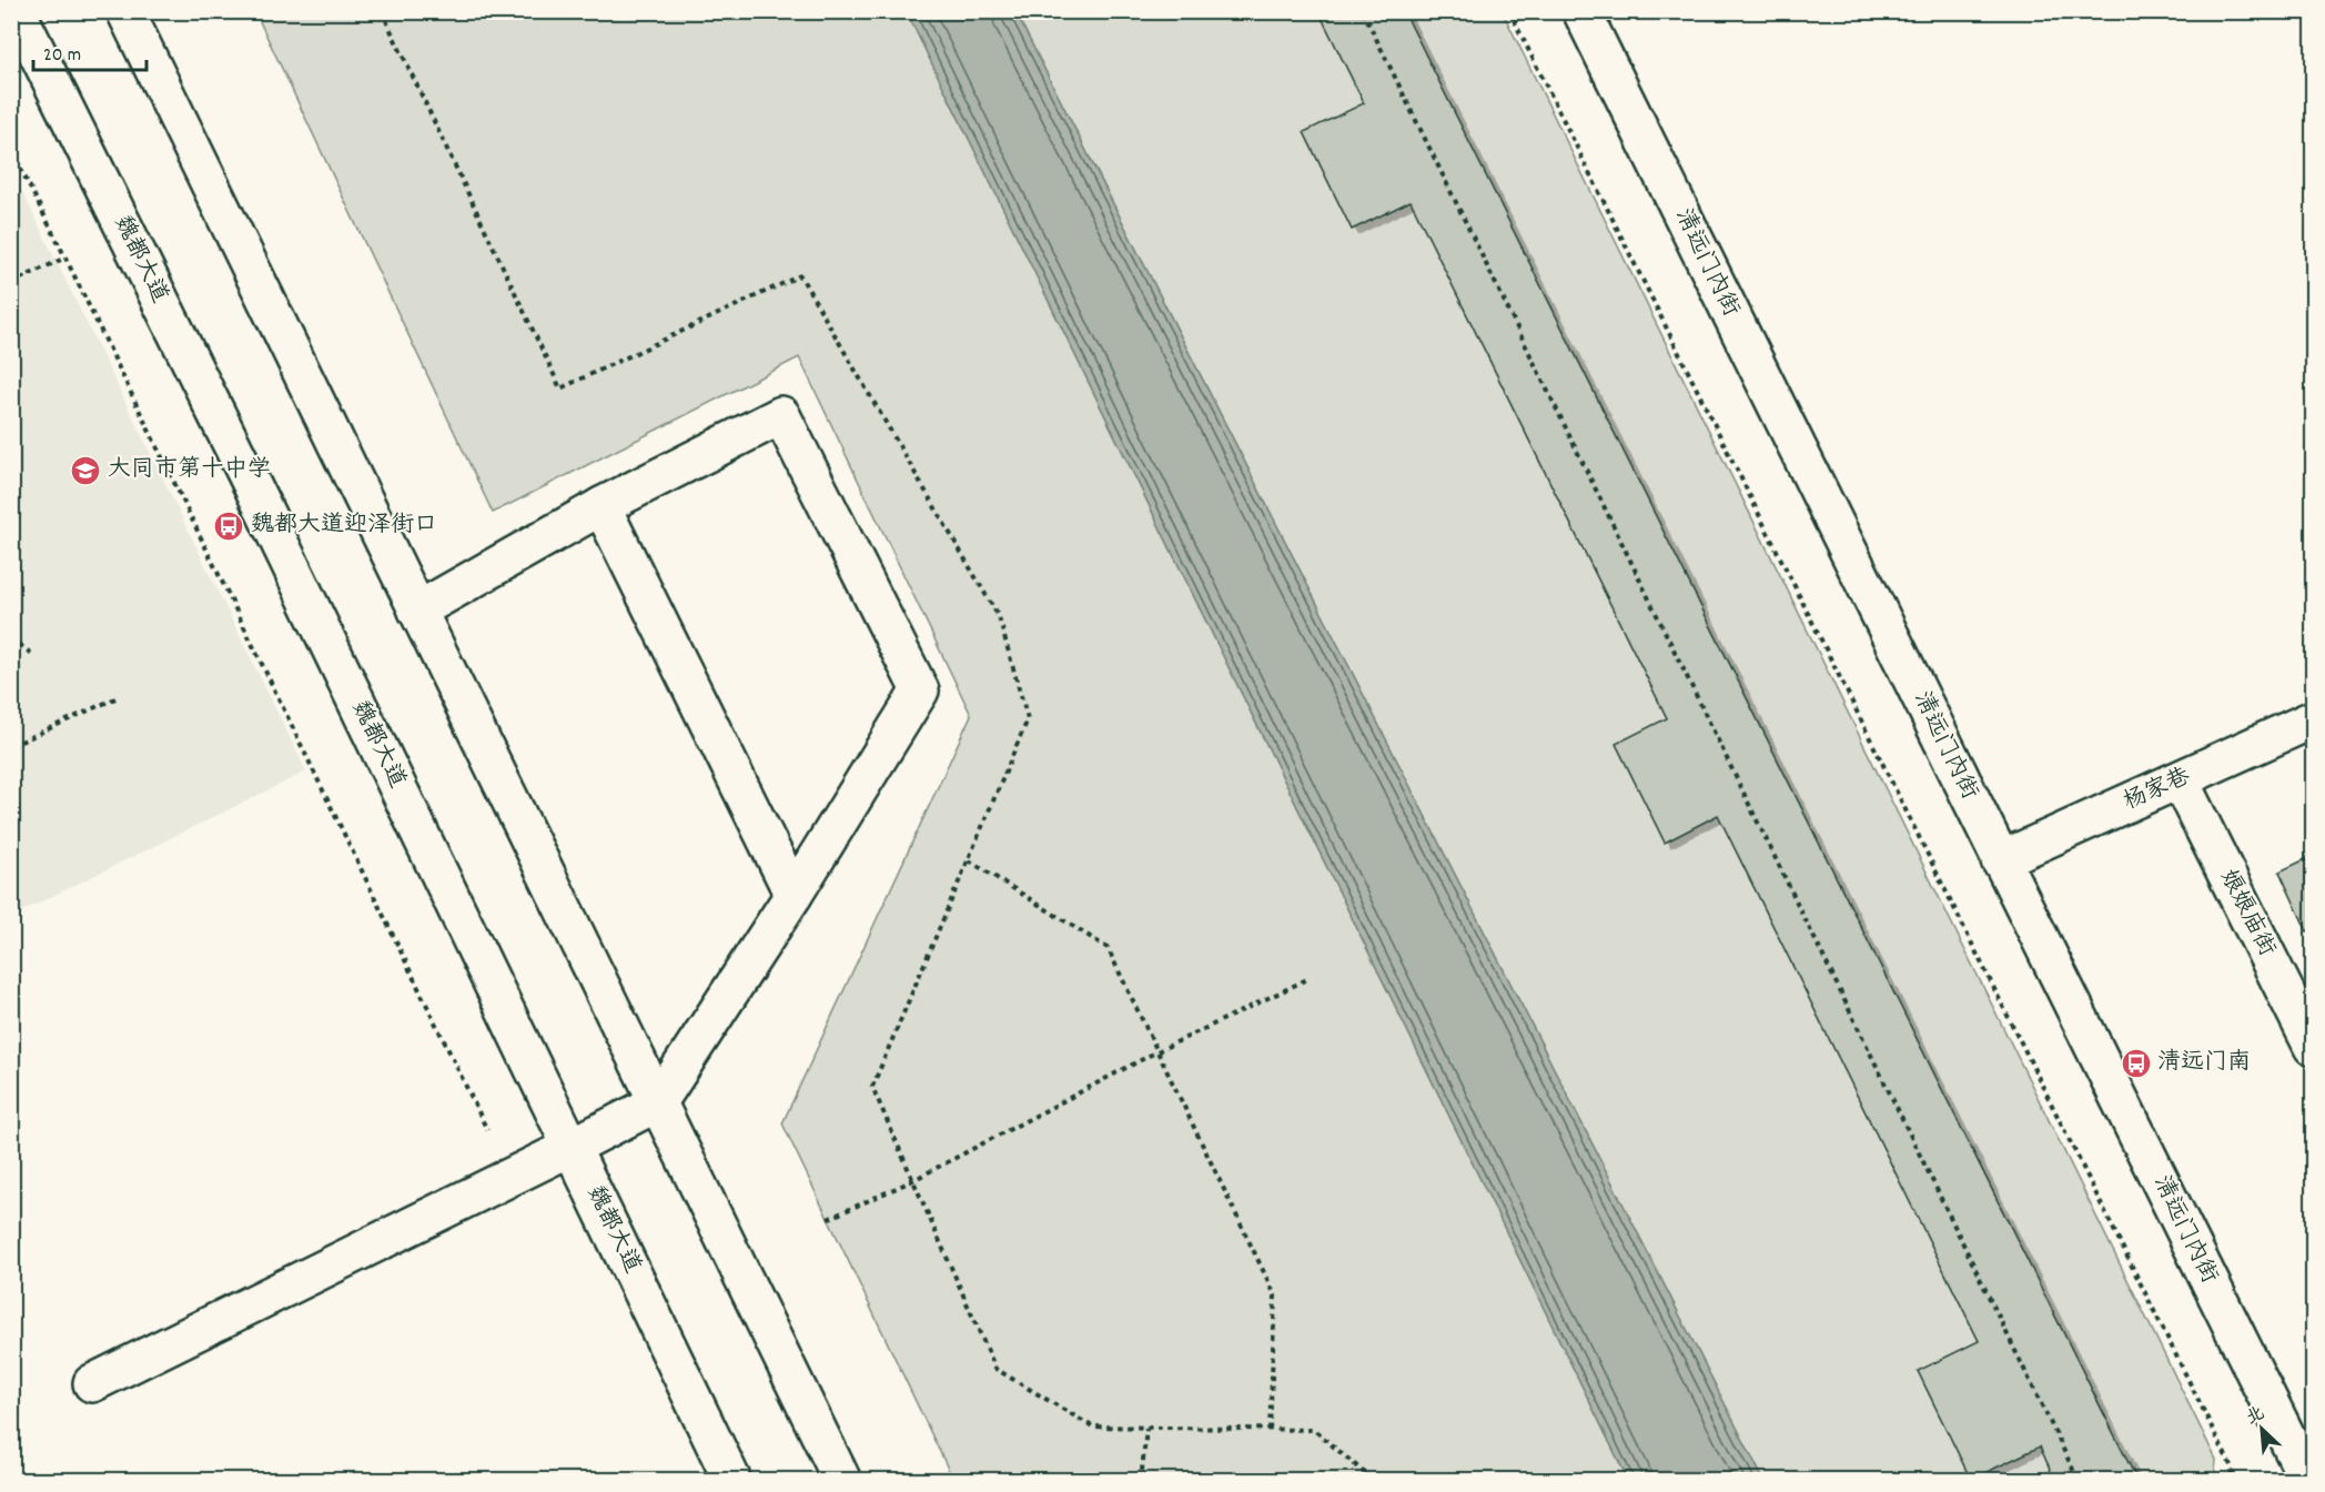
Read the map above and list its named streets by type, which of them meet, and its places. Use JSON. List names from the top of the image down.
{
  "streets": {
    "main road": [
      "魏都大道",
      "清远门内街",
      "杨家巷",
      "娘娘庙街"
    ]
  },
  "crossings": [
    ["清远门内街", "杨家巷"],
    ["杨家巷", "娘娘庙街"]
  ],
  "places": {
    "school or university": ["大同市第十中学"],
    "bus stop": ["魏都大道迎泽街口", "清远门南"]
  },
  "scale_bar": "20 m",
  "north": "top left"
}
